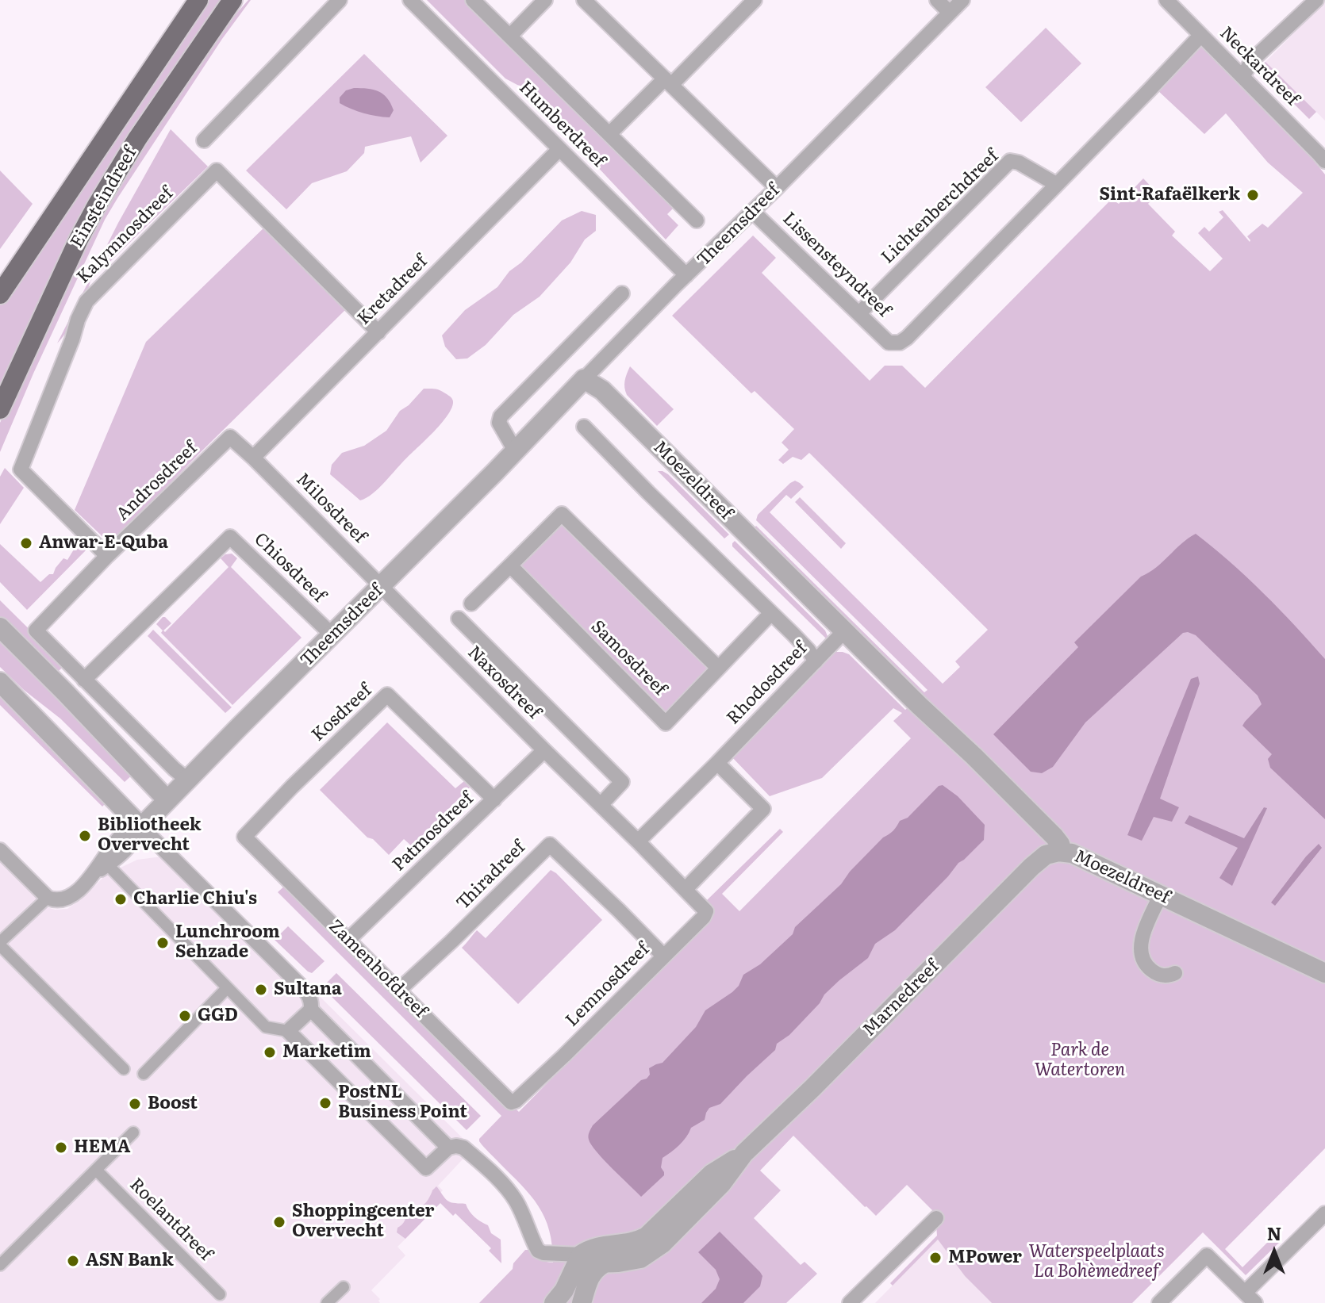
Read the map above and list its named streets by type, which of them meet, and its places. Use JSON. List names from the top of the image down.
{
  "streets": {
    "main road": ["Einsteindreef"],
    "street": [
      "Neckardreef",
      "Humberdreef",
      "Lichtenberchdreef",
      "Theemsdreef",
      "Kalymnosdreef",
      "Lissensteyndreef",
      "Kretadreef",
      "Moezeldreef",
      "Androsdreef",
      "Milosdreef",
      "Chiosdreef",
      "Samosdreef",
      "Naxosdreef",
      "Rhodosdreef",
      "Kosdreef",
      "Patmosdreef",
      "Thiradreef",
      "Zamenhofdreef",
      "Lemnosdreef",
      "Marnedreef",
      "Roelantdreef"
    ]
  },
  "crossings": [
    ["Humberdreef", "Theemsdreef"],
    ["Humberdreef", "Kretadreef"],
    ["Lichtenberchdreef", "Lissensteyndreef"],
    ["Theemsdreef", "Lissensteyndreef"],
    ["Theemsdreef", "Moezeldreef"],
    ["Theemsdreef", "Milosdreef"],
    ["Theemsdreef", "Chiosdreef"],
    ["Theemsdreef", "Naxosdreef"],
    ["Kalymnosdreef", "Kretadreef"],
    ["Kalymnosdreef", "Androsdreef"],
    ["Kretadreef", "Androsdreef"],
    ["Kretadreef", "Milosdreef"],
    ["Moezeldreef", "Rhodosdreef"],
    ["Moezeldreef", "Marnedreef"],
    ["Androsdreef", "Milosdreef"],
    ["Androsdreef", "Chiosdreef"],
    ["Milosdreef", "Naxosdreef"],
    ["Naxosdreef", "Rhodosdreef"],
    ["Naxosdreef", "Patmosdreef"],
    ["Naxosdreef", "Lemnosdreef"],
    ["Kosdreef", "Patmosdreef"],
    ["Kosdreef", "Zamenhofdreef"],
    ["Patmosdreef", "Zamenhofdreef"],
    ["Thiradreef", "Zamenhofdreef"],
    ["Thiradreef", "Lemnosdreef"],
    ["Zamenhofdreef", "Lemnosdreef"]
  ],
  "parks": ["Park de Watertoren", "Waterspeelplaats La Bohèmedreef"],
  "places": [
    "Sint-Rafaëlkerk",
    "Anwar-E-Quba",
    "Bibliotheek Overvecht",
    "Charlie Chiu's",
    "Lunchroom Sehzade",
    "Sultana",
    "GGD",
    "Marketim",
    "PostNL Business Point",
    "Boost",
    "HEMA",
    "Shoppingcenter Overvecht",
    "MPower",
    "ASN Bank"
  ],
  "north": "top"
}
